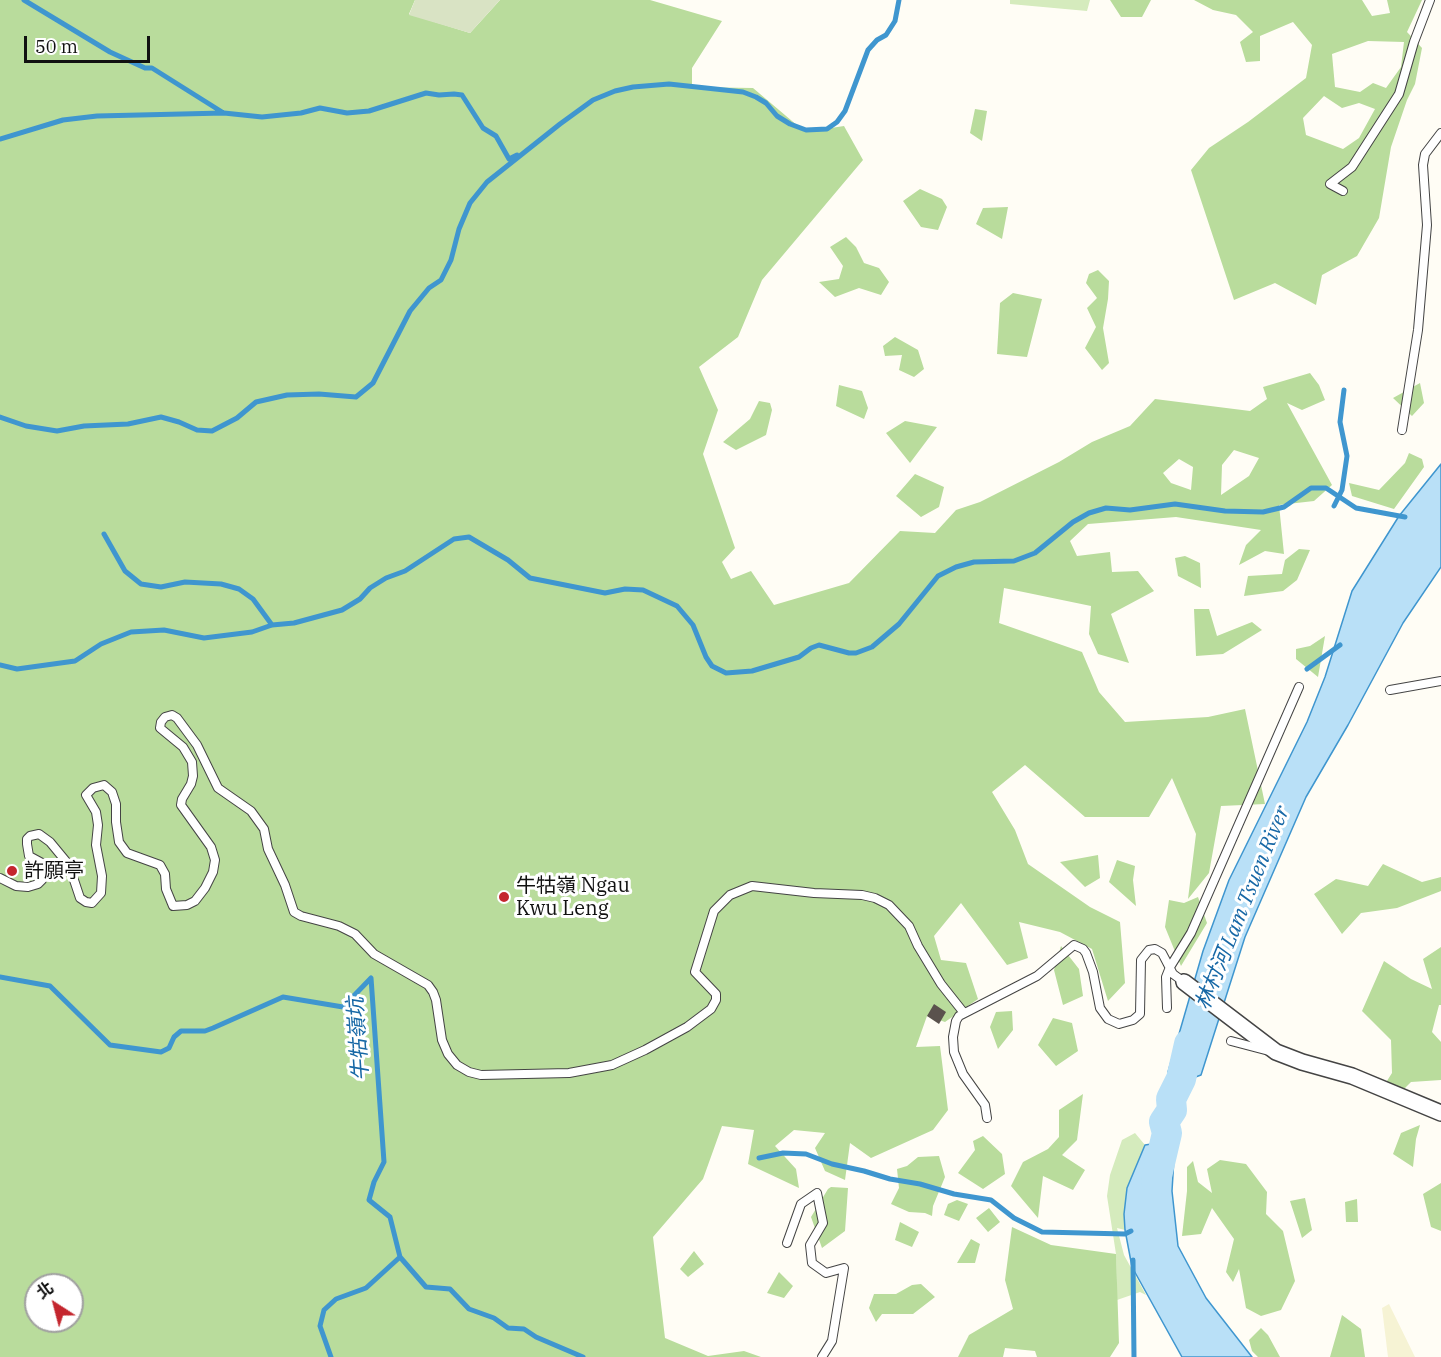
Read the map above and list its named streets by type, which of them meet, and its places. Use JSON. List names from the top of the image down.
{
  "water": ["林村河 Lam Tsuen River", "牛牯嶺坑"],
  "places": ["許願亭", "牛牯嶺 Ngau Kwu Leng"],
  "scale_bar": "50 m",
  "north": "top left"
}
